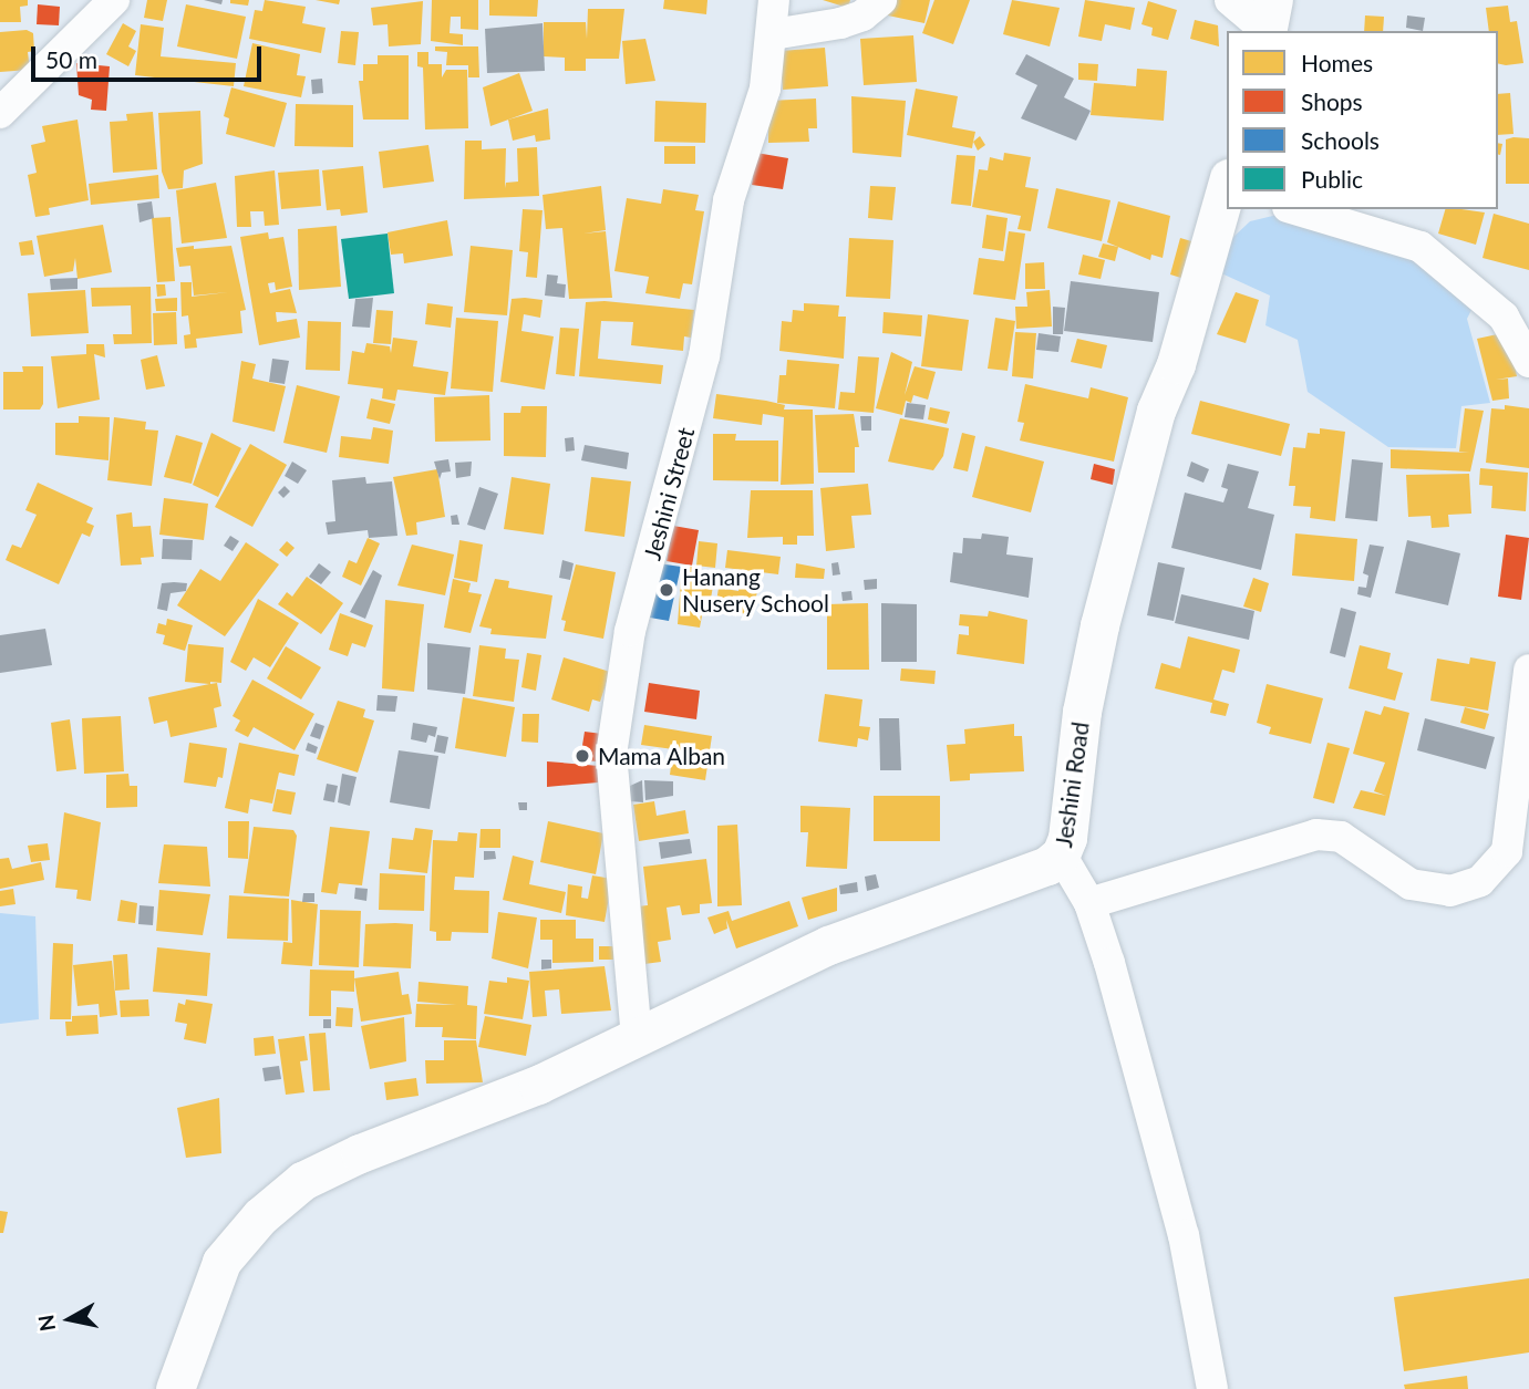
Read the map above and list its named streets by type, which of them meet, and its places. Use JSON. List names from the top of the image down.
{
  "streets": {
    "street": ["Jeshini Street", "Jeshini Road"]
  },
  "places": ["Hanang Nusery School", "Mama Alban"],
  "legend": [
    "Homes",
    "Shops",
    "Schools",
    "Public"
  ],
  "scale_bar": "50 m",
  "north": "left"
}
